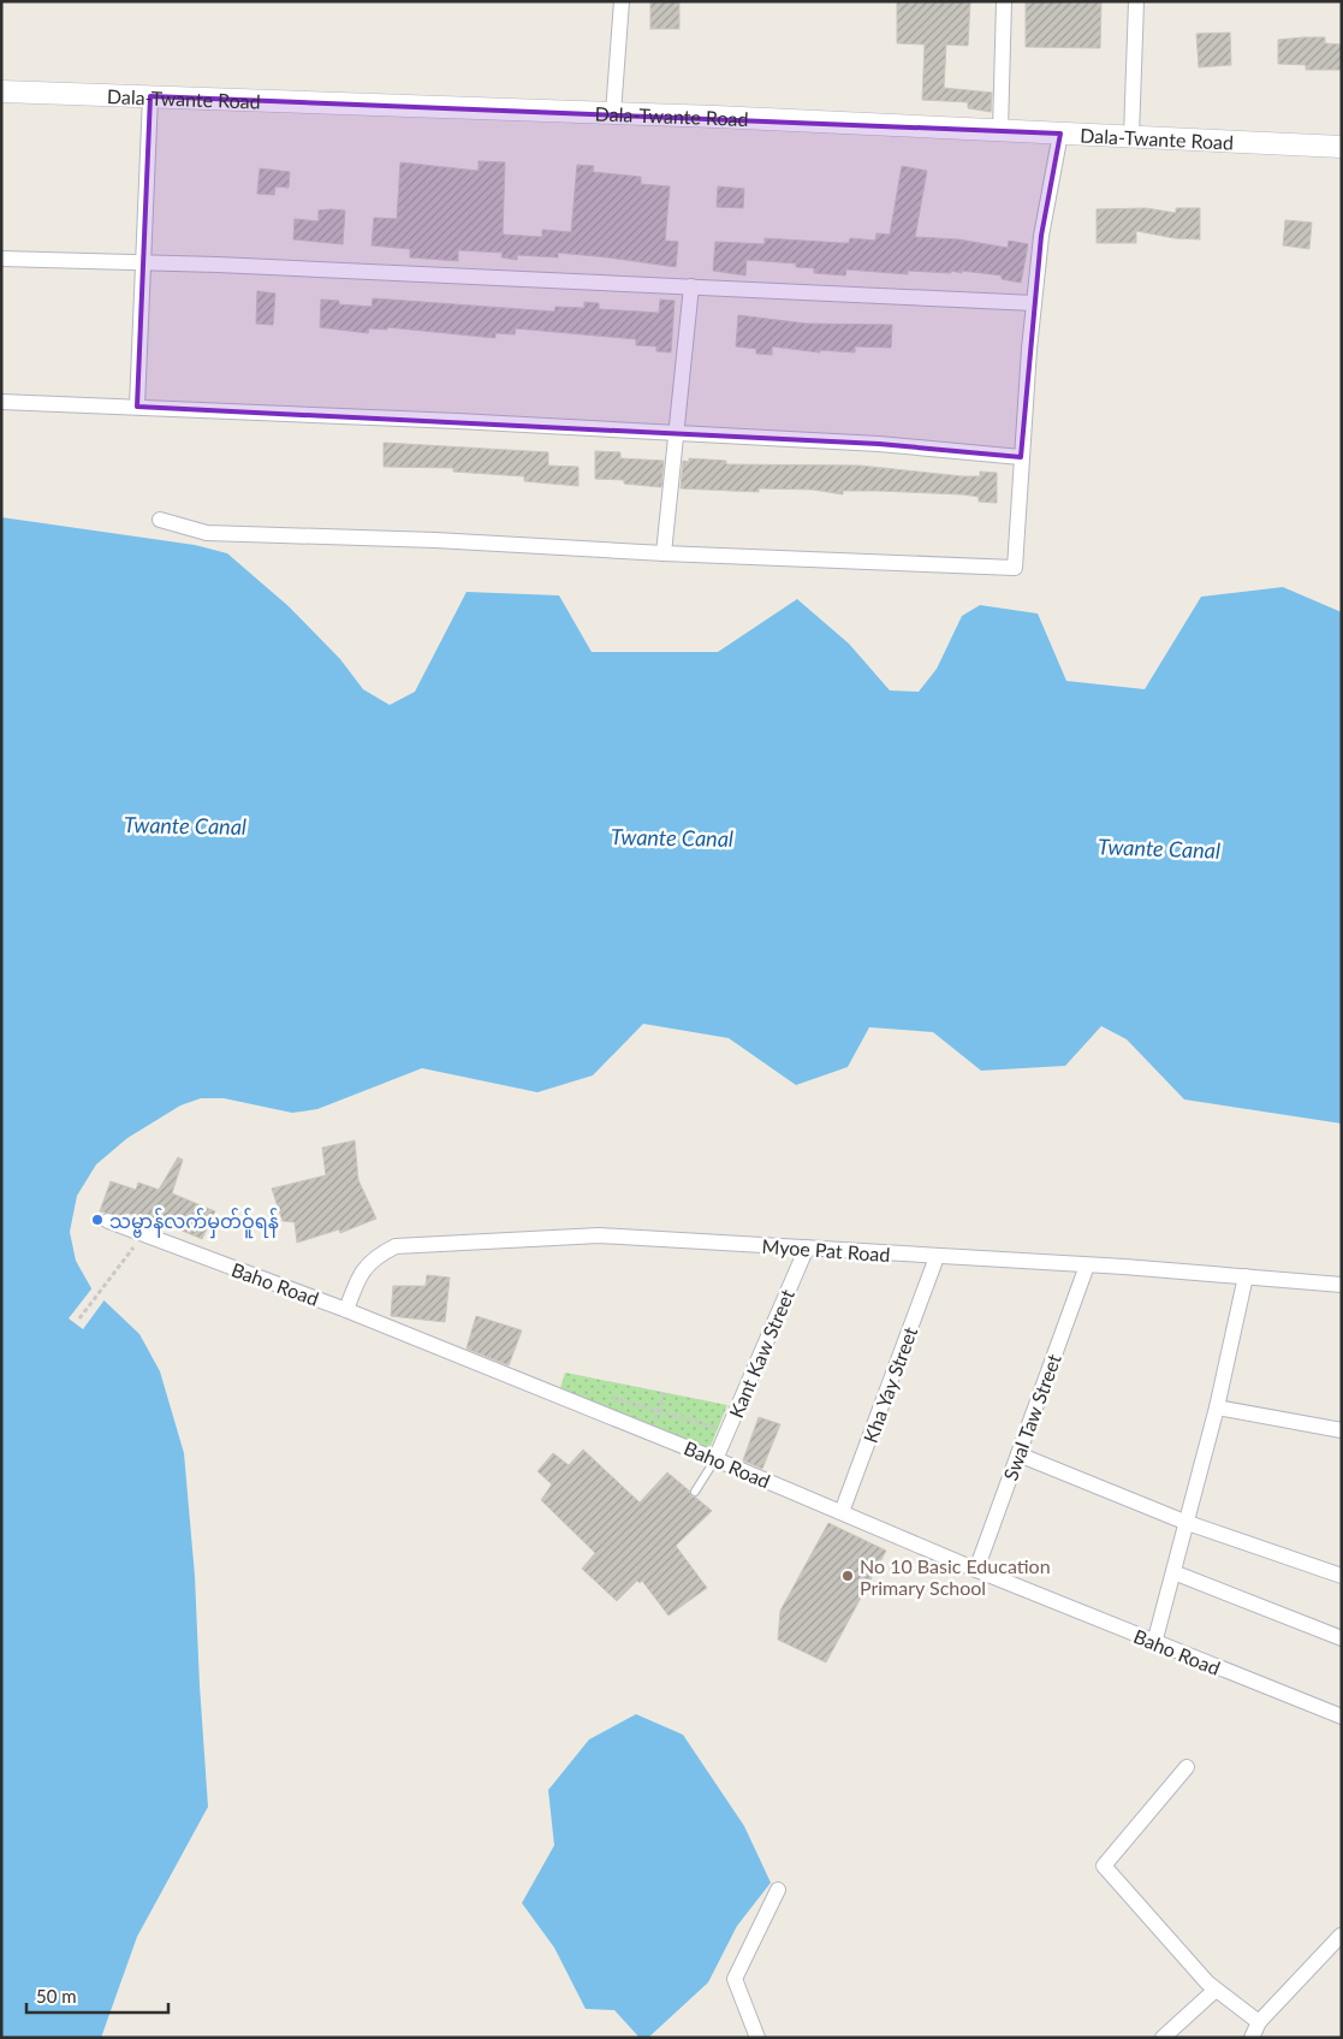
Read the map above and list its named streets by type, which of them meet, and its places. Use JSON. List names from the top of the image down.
{
  "streets": {
    "main road": ["Dala-Twante Road"],
    "street": [
      "Myoe Pat Road",
      "Baho Road",
      "Kant Kaw Street",
      "Kha Yay Street",
      "Swal Taw Street"
    ]
  },
  "crossings": [
    ["Myoe Pat Road", "Baho Road"],
    ["Myoe Pat Road", "Kant Kaw Street"],
    ["Myoe Pat Road", "Kha Yay Street"],
    ["Myoe Pat Road", "Swal Taw Street"],
    ["Baho Road", "Kant Kaw Street"],
    ["Baho Road", "Kha Yay Street"],
    ["Baho Road", "Swal Taw Street"]
  ],
  "water": ["Twante Canal"],
  "places": ["သမ္ဗာန်လက်မှတ်ဝ်ူရန်", "No 10 Basic Education Primary School"],
  "scale_bar": "50 m"
}
